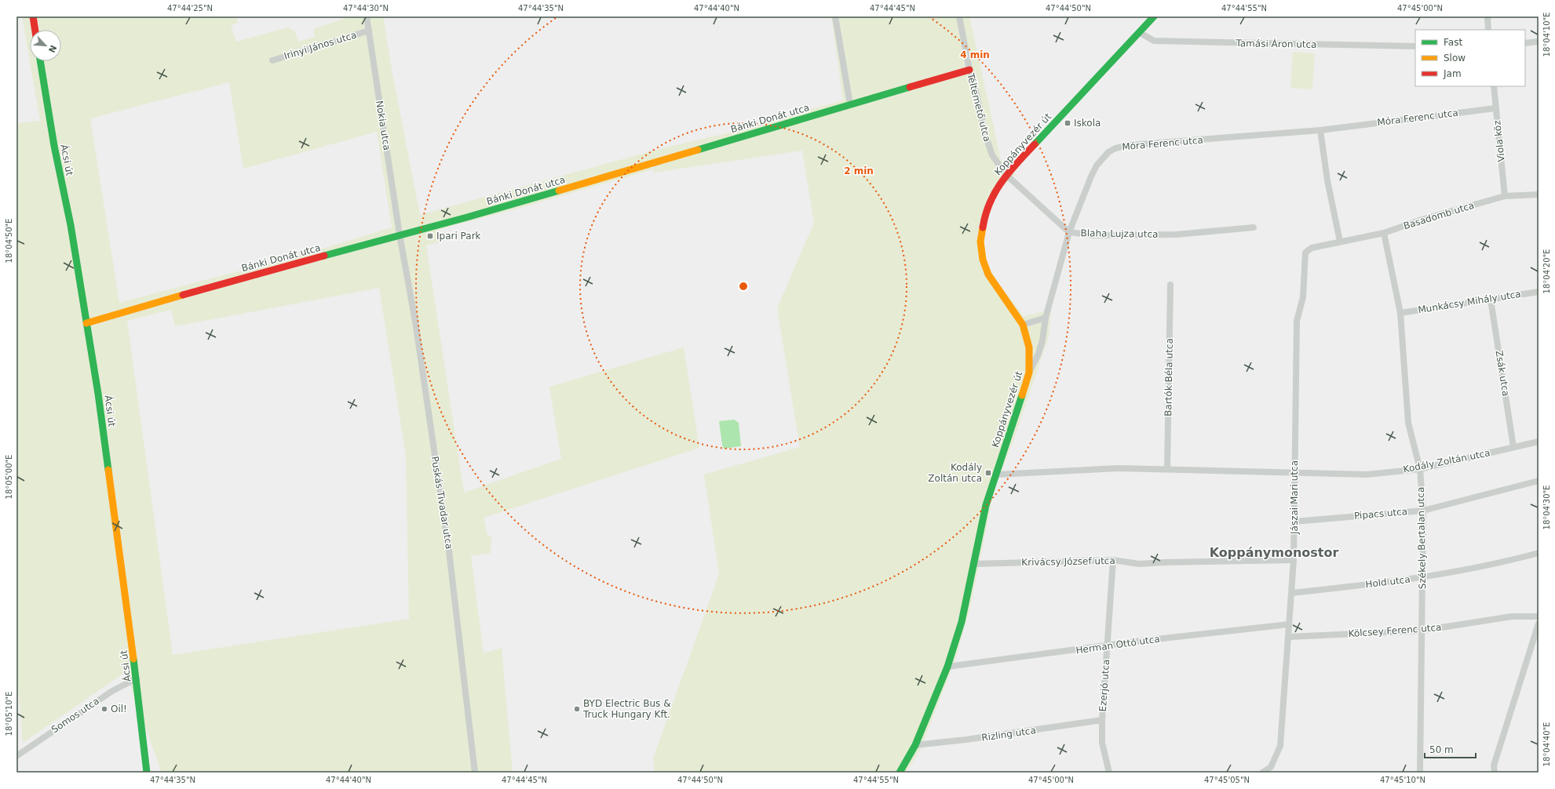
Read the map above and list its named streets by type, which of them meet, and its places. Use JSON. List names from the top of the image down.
{
  "streets": {
    "street": [
      "Tamási Áron utca",
      "Irinyi János utca",
      "Téltemető utca",
      "Móra Ferenc utca",
      "Bánki Donát utca",
      "Nokia utca",
      "Viola köz",
      "Koppányvezér út",
      "Ácsi út",
      "Basadomb utca",
      "Blaha Lujza utca",
      "Munkácsy Mihály utca",
      "Zsák utca",
      "Bartók Béla utca",
      "Kodály Zoltán utca",
      "Jászai Mari utca",
      "Puskás Tivadar utca",
      "Pipacs utca",
      "Székely Bertalan utca",
      "Krivácsy József utca",
      "Hold utca",
      "Kölcsey Ferenc utca",
      "Herman Ottó utca",
      "Ezerjó utca",
      "Somos utca",
      "Rizling utca"
    ]
  },
  "crossings": [
    ["Tamási Áron utca", "Koppányvezér út"],
    ["Irinyi János utca", "Nokia utca"],
    ["Téltemető utca", "Bánki Donát utca"],
    ["Téltemető utca", "Koppányvezér út"],
    ["Téltemető utca", "Blaha Lujza utca"],
    ["Móra Ferenc utca", "Viola köz"],
    ["Móra Ferenc utca", "Koppányvezér út"],
    ["Móra Ferenc utca", "Blaha Lujza utca"],
    ["Bánki Donát utca", "Nokia utca"],
    ["Bánki Donát utca", "Ácsi út"],
    ["Bánki Donát utca", "Puskás Tivadar utca"],
    ["Nokia utca", "Puskás Tivadar utca"],
    ["Viola köz", "Basadomb utca"],
    ["Koppányvezér út", "Blaha Lujza utca"],
    ["Koppányvezér út", "Kodály Zoltán utca"],
    ["Koppányvezér út", "Krivácsy József utca"],
    ["Koppányvezér út", "Herman Ottó utca"],
    ["Koppányvezér út", "Rizling utca"],
    ["Ácsi út", "Somos utca"],
    ["Basadomb utca", "Jászai Mari utca"],
    ["Basadomb utca", "Székely Bertalan utca"],
    ["Munkácsy Mihály utca", "Zsák utca"],
    ["Munkácsy Mihály utca", "Székely Bertalan utca"],
    ["Zsák utca", "Kodály Zoltán utca"],
    ["Bartók Béla utca", "Kodály Zoltán utca"],
    ["Kodály Zoltán utca", "Jászai Mari utca"],
    ["Kodály Zoltán utca", "Székely Bertalan utca"],
    ["Jászai Mari utca", "Pipacs utca"],
    ["Jászai Mari utca", "Krivácsy József utca"],
    ["Jászai Mari utca", "Hold utca"],
    ["Jászai Mari utca", "Kölcsey Ferenc utca"],
    ["Jászai Mari utca", "Herman Ottó utca"],
    ["Pipacs utca", "Székely Bertalan utca"],
    ["Székely Bertalan utca", "Hold utca"],
    ["Székely Bertalan utca", "Kölcsey Ferenc utca"],
    ["Krivácsy József utca", "Ezerjó utca"],
    ["Herman Ottó utca", "Ezerjó utca"],
    ["Ezerjó utca", "Rizling utca"]
  ],
  "districts": ["Koppánymonostor"],
  "places": {
    "transit": ["Iskola", "Ipari Park", "Kodály Zoltán utca"],
    "other": ["Oil!", "BYD Electric Bus & Truck Hungary Kft."]
  },
  "legend": ["Fast", "Slow", "Jam"],
  "scale_bar": "50 m",
  "north": "bottom right",
  "coordinates": [
    "47°44'25\"N",
    "47°44'30\"N",
    "47°44'35\"N",
    "47°44'40\"N",
    "47°44'45\"N",
    "47°44'50\"N",
    "47°44'55\"N",
    "47°45'00\"N",
    "18°04'10\"E",
    "18°04'50\"E",
    "18°04'20\"E",
    "18°05'00\"E",
    "18°04'30\"E",
    "18°05'10\"E",
    "18°04'40\"E",
    "47°45'05\"N",
    "47°45'10\"N"
  ],
  "rings": ["4 min", "2 min"]
}
